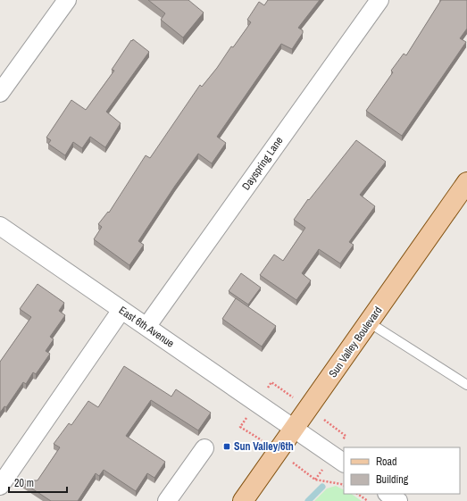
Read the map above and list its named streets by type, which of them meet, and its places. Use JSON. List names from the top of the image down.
{
  "streets": {
    "main road": ["Sun Valley Boulevard"],
    "street": ["Dayspring Lane", "East 6th Avenue"]
  },
  "crossings": [
    ["Dayspring Lane", "East 6th Avenue"],
    ["East 6th Avenue", "Sun Valley Boulevard"]
  ],
  "places": {
    "transit": ["Sun Valley/6th"]
  },
  "legend": ["Road", "Building"],
  "scale_bar": "20 m"
}
